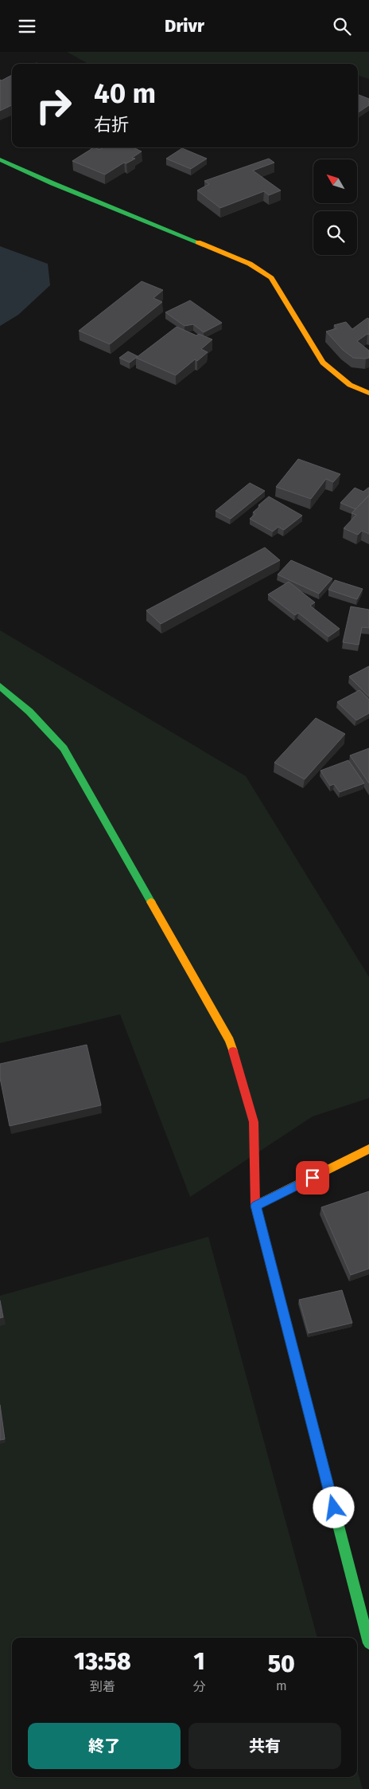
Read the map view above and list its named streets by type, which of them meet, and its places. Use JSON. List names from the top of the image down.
{
  "north": "top left",
  "page": {
    "header": "Drivr",
    "turn": ["40 m", "右折"],
    "eta": [
      "13:58",
      "到着",
      "1",
      "分",
      "50",
      "m"
    ],
    "buttons": ["終了", "共有"]
  }
}
